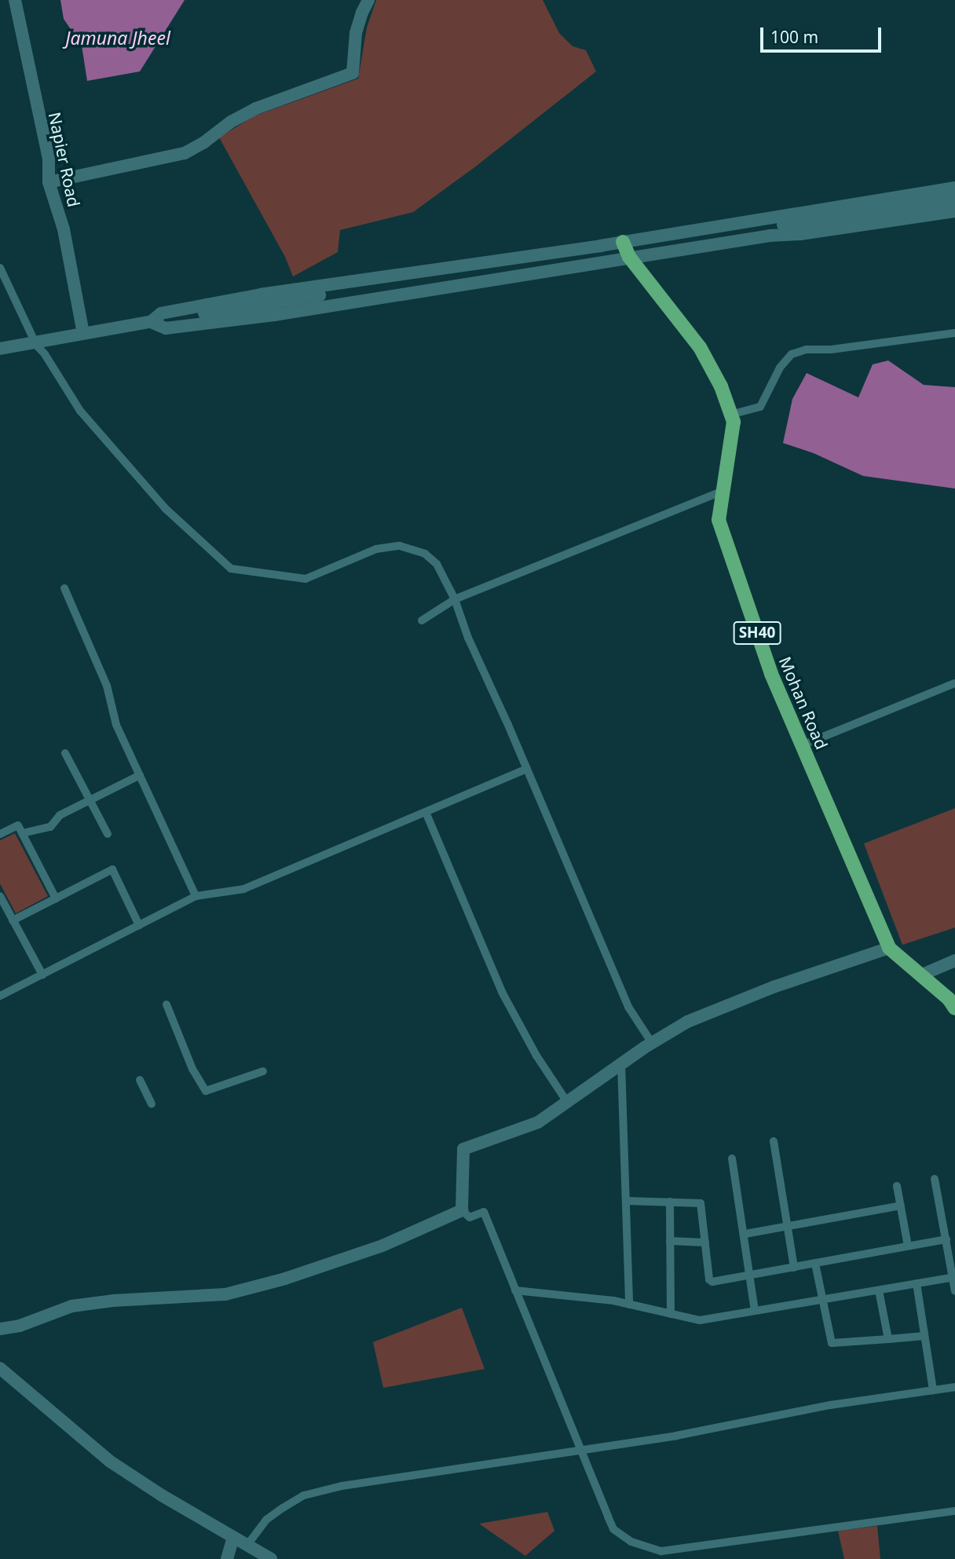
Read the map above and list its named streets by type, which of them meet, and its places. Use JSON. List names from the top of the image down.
{
  "streets": {
    "main road": ["Napier Road", "SH40", "Mohan Road"]
  },
  "water": ["Jamuna Jheel"],
  "scale_bar": "100 m"
}
